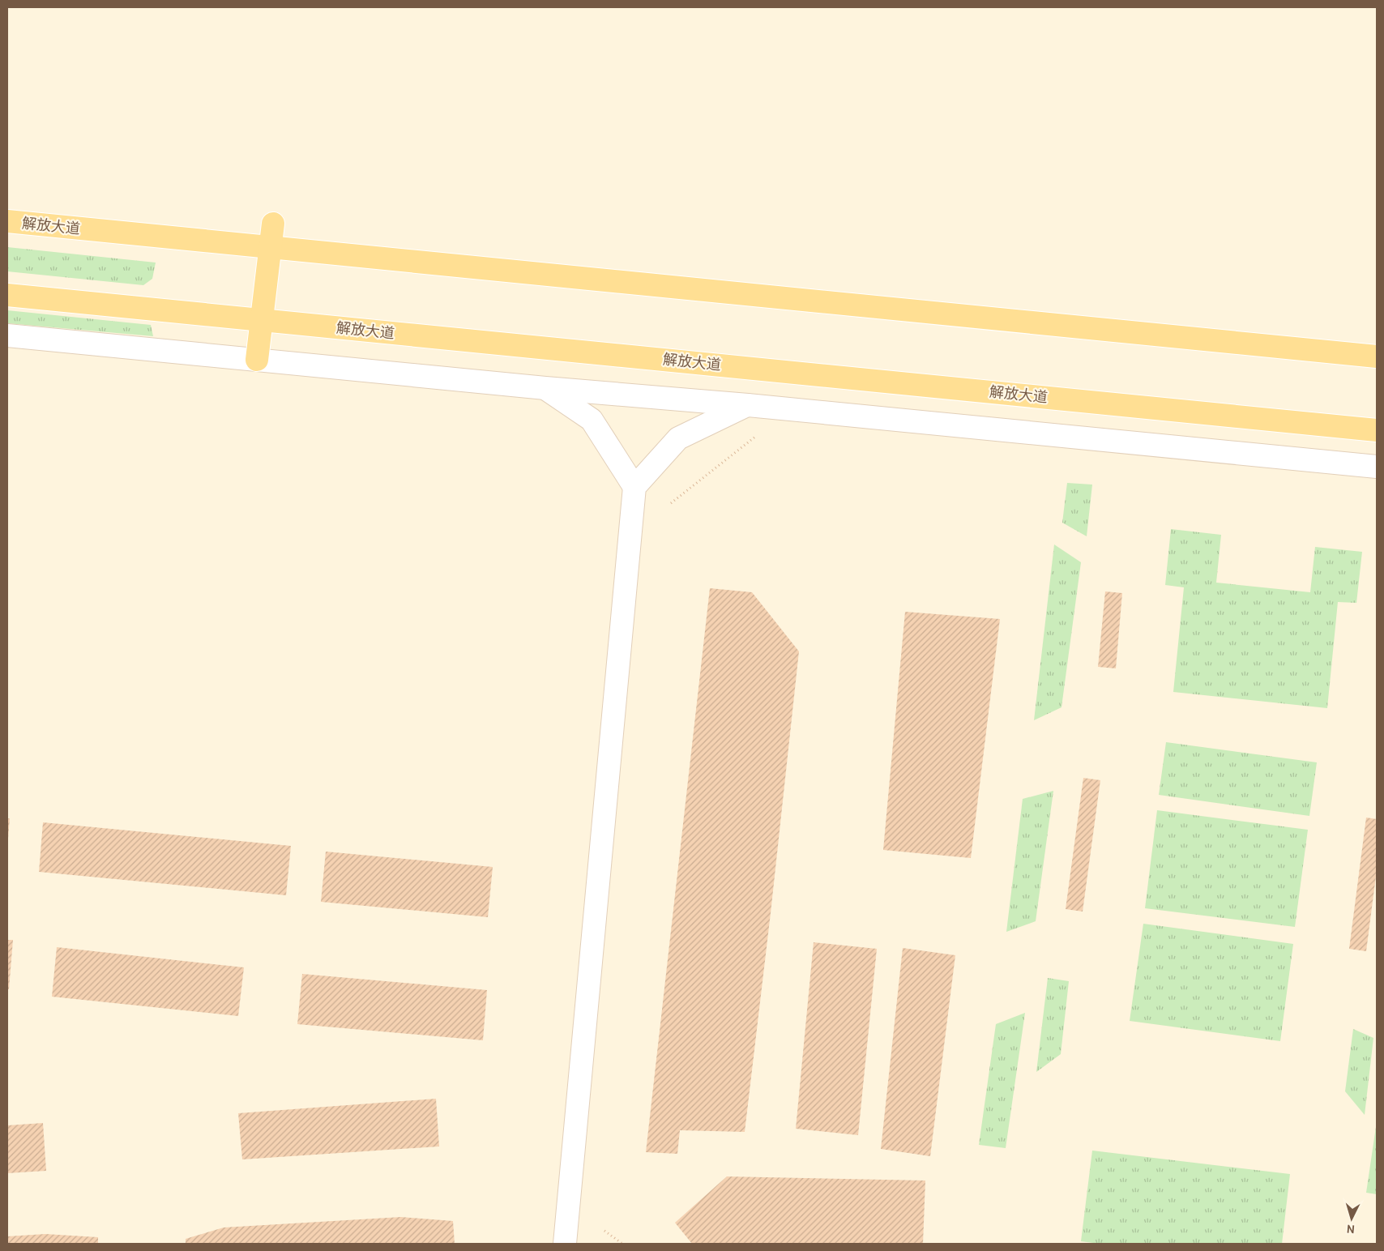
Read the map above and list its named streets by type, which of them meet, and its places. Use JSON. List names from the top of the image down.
{
  "streets": {
    "main road": ["解放大道"]
  },
  "north": "bottom"
}
